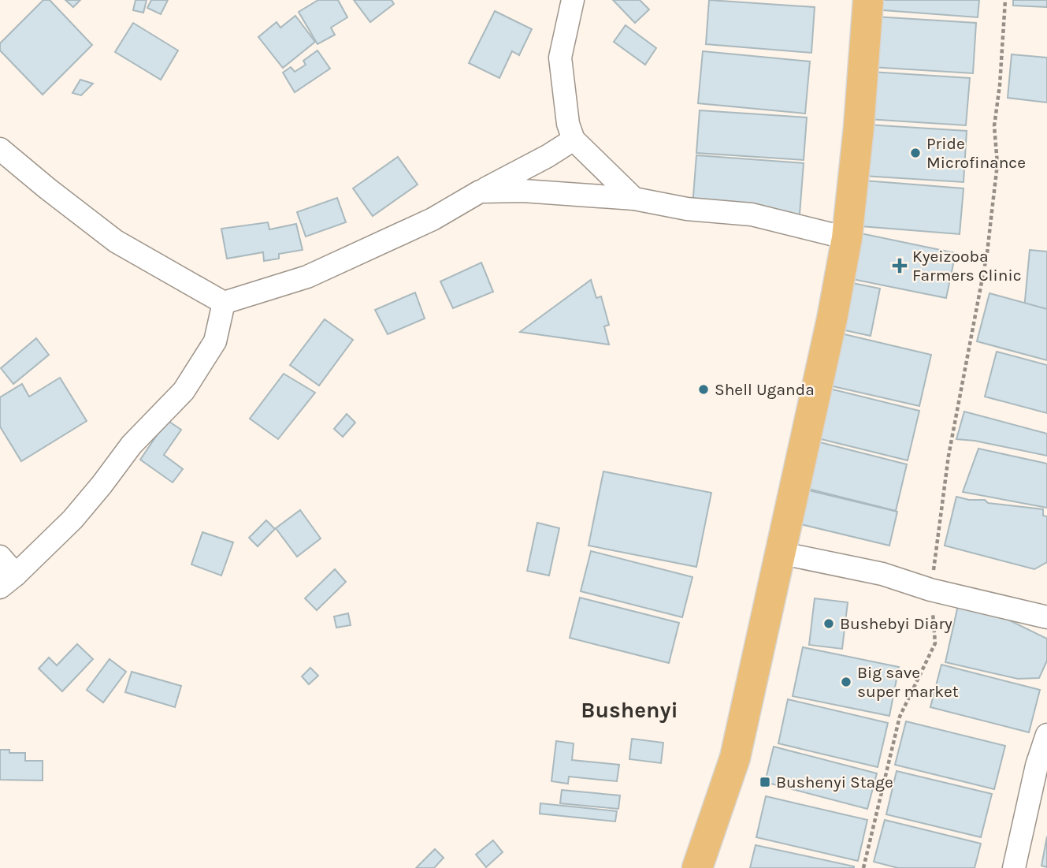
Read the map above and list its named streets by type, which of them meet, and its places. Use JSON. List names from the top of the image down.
{
  "districts": ["Bushenyi"],
  "places": {
    "other": [
      "Pride Microfinance",
      "Shell Uganda",
      "Bushebyi Diary",
      "Big save super market"
    ],
    "health": ["Kyeizooba Farmers Clinic"],
    "transit": ["Bushenyi Stage"]
  }
}
